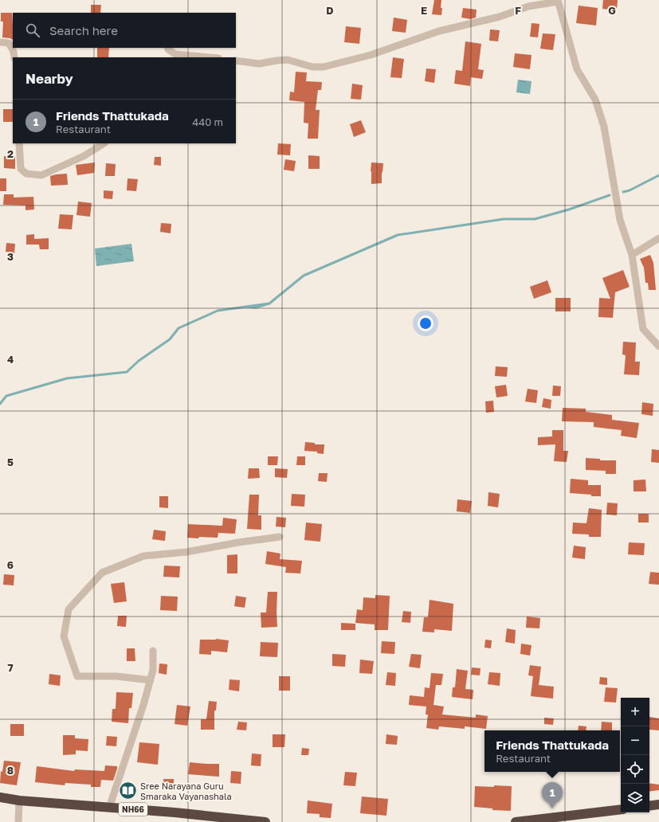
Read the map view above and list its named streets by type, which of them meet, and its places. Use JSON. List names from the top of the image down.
{
  "streets": {
    "highway": ["NH66"]
  },
  "places": {
    "library": ["Sree Narayana Guru Smaraka Vayanashala"]
  },
  "page": {
    "search": "Search here",
    "heading": "Nearby",
    "list": [
      {
        "mark": "1",
        "name": "Friends Thattukada",
        "note": "Restaurant",
        "value": "440 m"
      }
    ],
    "map_buttons": ["+", "−"],
    "popup": ["Friends Thattukada", "Restaurant"],
    "pins": "1"
  },
  "grid": {
    "columns": [
      "D",
      "E",
      "F",
      "G"
    ],
    "rows": [
      "2",
      "3",
      "4",
      "5",
      "6",
      "7",
      "8"
    ]
  }
}
